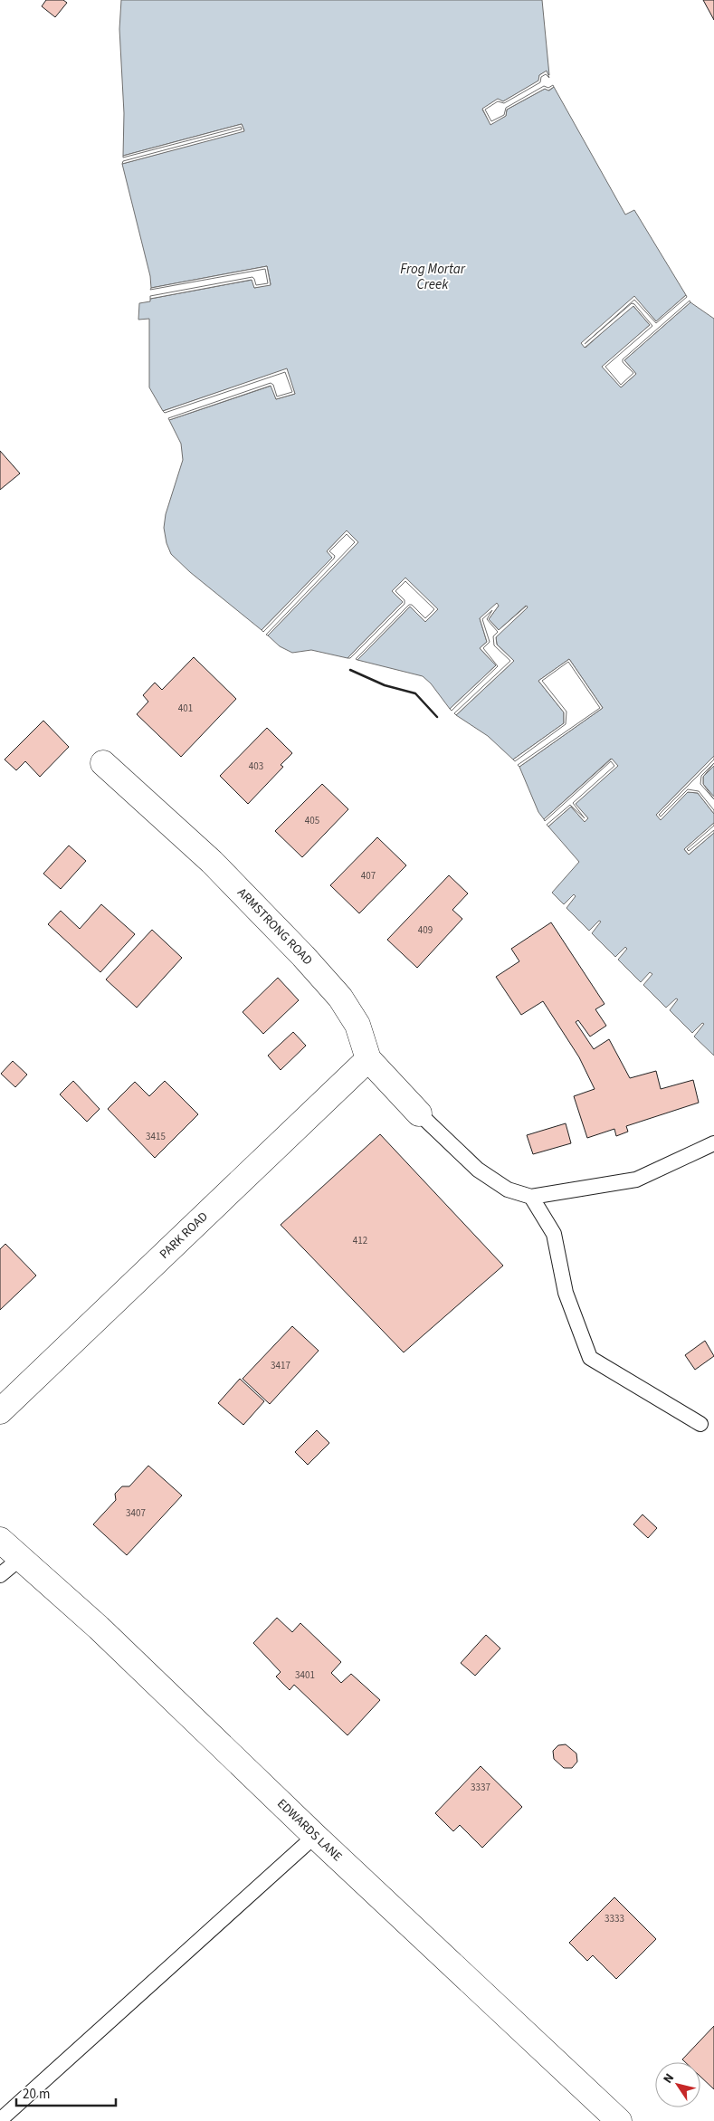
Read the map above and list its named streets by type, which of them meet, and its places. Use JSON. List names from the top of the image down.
{
  "streets": {
    "street": ["ARMSTRONG ROAD", "PARK ROAD", "EDWARDS LANE"]
  },
  "crossings": [
    ["ARMSTRONG ROAD", "PARK ROAD"]
  ],
  "water": ["Frog Mortar Creek"],
  "house_numbers": [
    "401",
    "403",
    "405",
    "407",
    "409",
    "3415",
    "412",
    "3417",
    "3407",
    "3401",
    "3337",
    "3333"
  ],
  "scale_bar": "20 m",
  "north": "top left"
}
